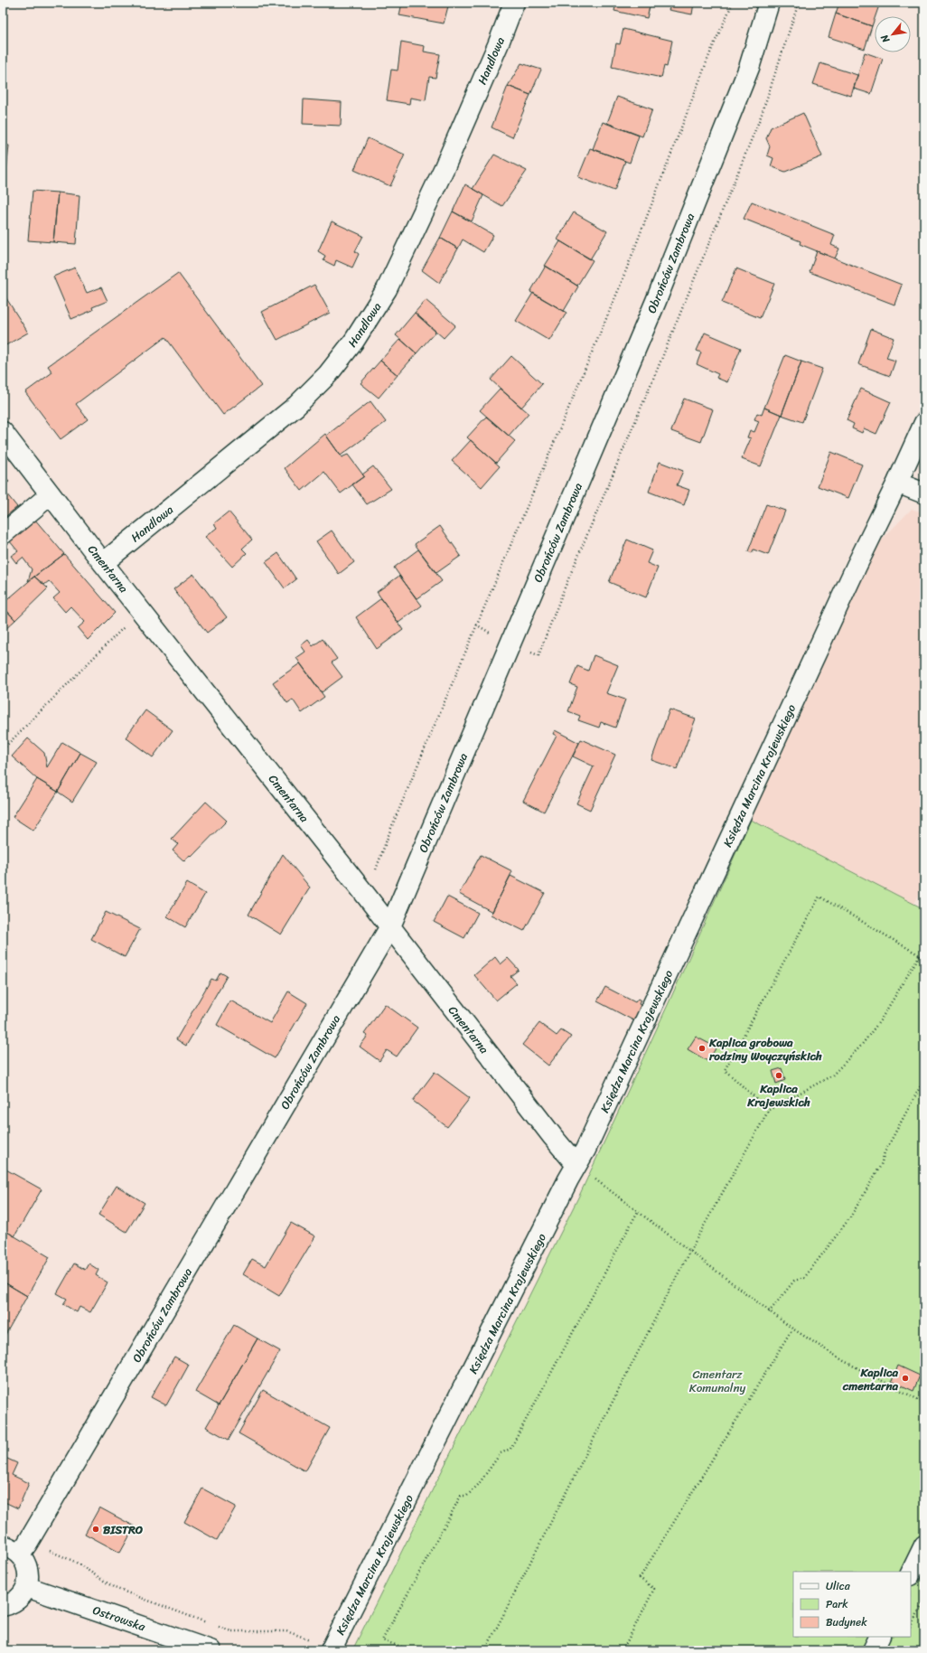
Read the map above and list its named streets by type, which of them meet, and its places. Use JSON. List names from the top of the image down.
{
  "streets": {
    "street": [
      "Handlowa",
      "Obrońców Zambrowa",
      "Cmentarna",
      "Księdza Marcina Krajewskiego",
      "Ostrowska"
    ]
  },
  "crossings": [
    ["Handlowa", "Cmentarna"],
    ["Obrońców Zambrowa", "Cmentarna"],
    ["Cmentarna", "Księdza Marcina Krajewskiego"]
  ],
  "parks": ["Cmentarz Komunalny"],
  "places": [
    "Kaplica grobowa rodziny Woyczyńskich",
    "Kaplica Krajewskich",
    "Kaplica cmentarna",
    "BISTRO"
  ],
  "legend": ["Ulica", "Park", "Budynek"],
  "north": "bottom left"
}
